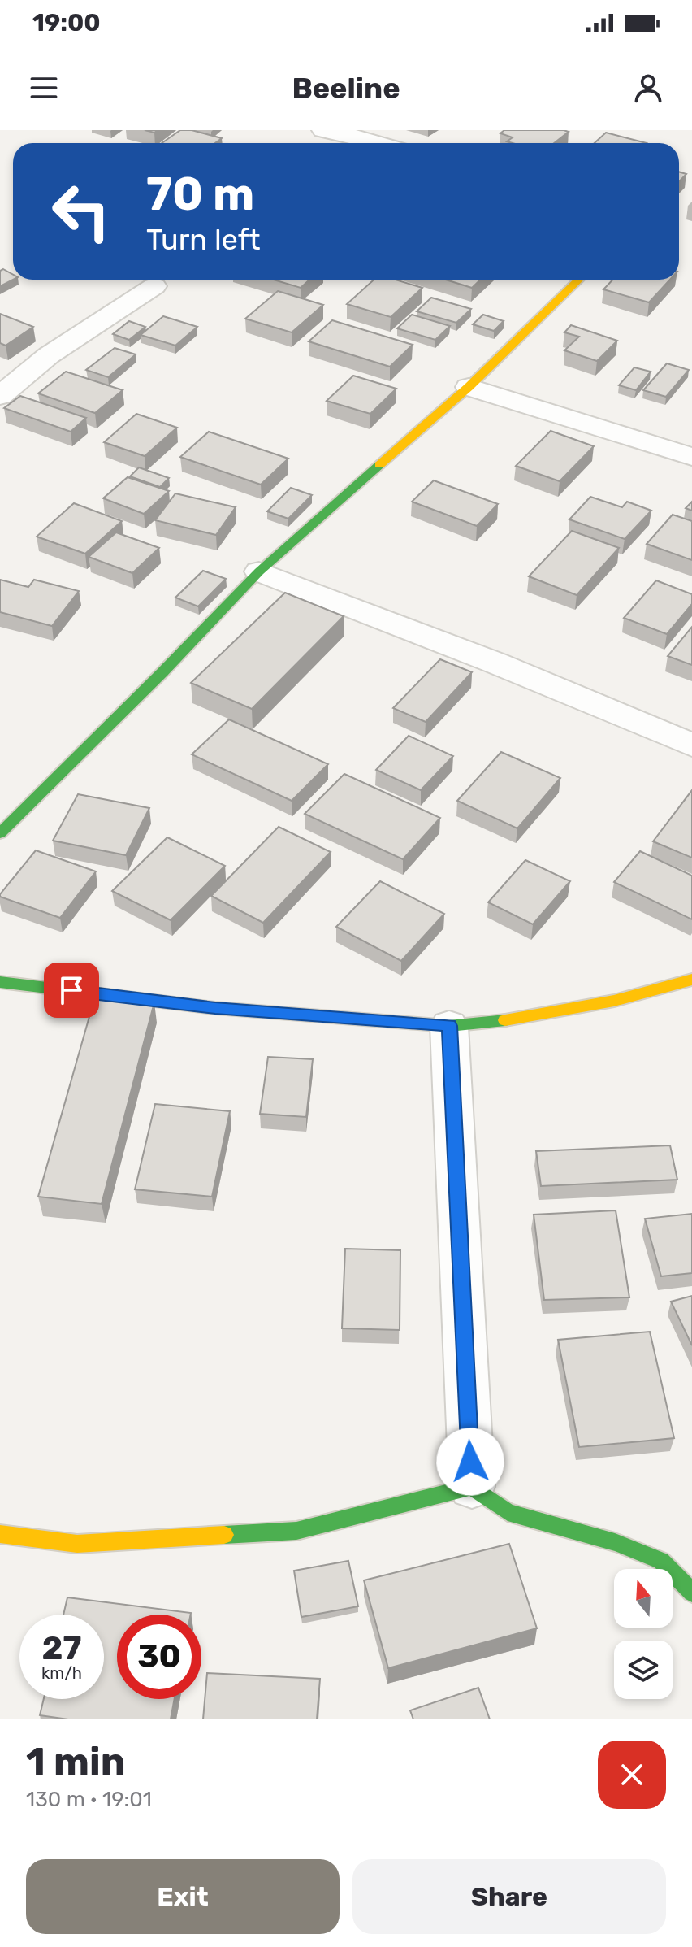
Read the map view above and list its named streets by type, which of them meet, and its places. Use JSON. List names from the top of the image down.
{
  "north": "top",
  "page": {
    "status": "19:00",
    "header": "Beeline",
    "turn": ["70 m", "Turn left"],
    "speed": "27 km/h",
    "limit": "30",
    "heading": ["1 min", "130 m · 19:01"],
    "buttons": ["Exit", "Share"]
  }
}
